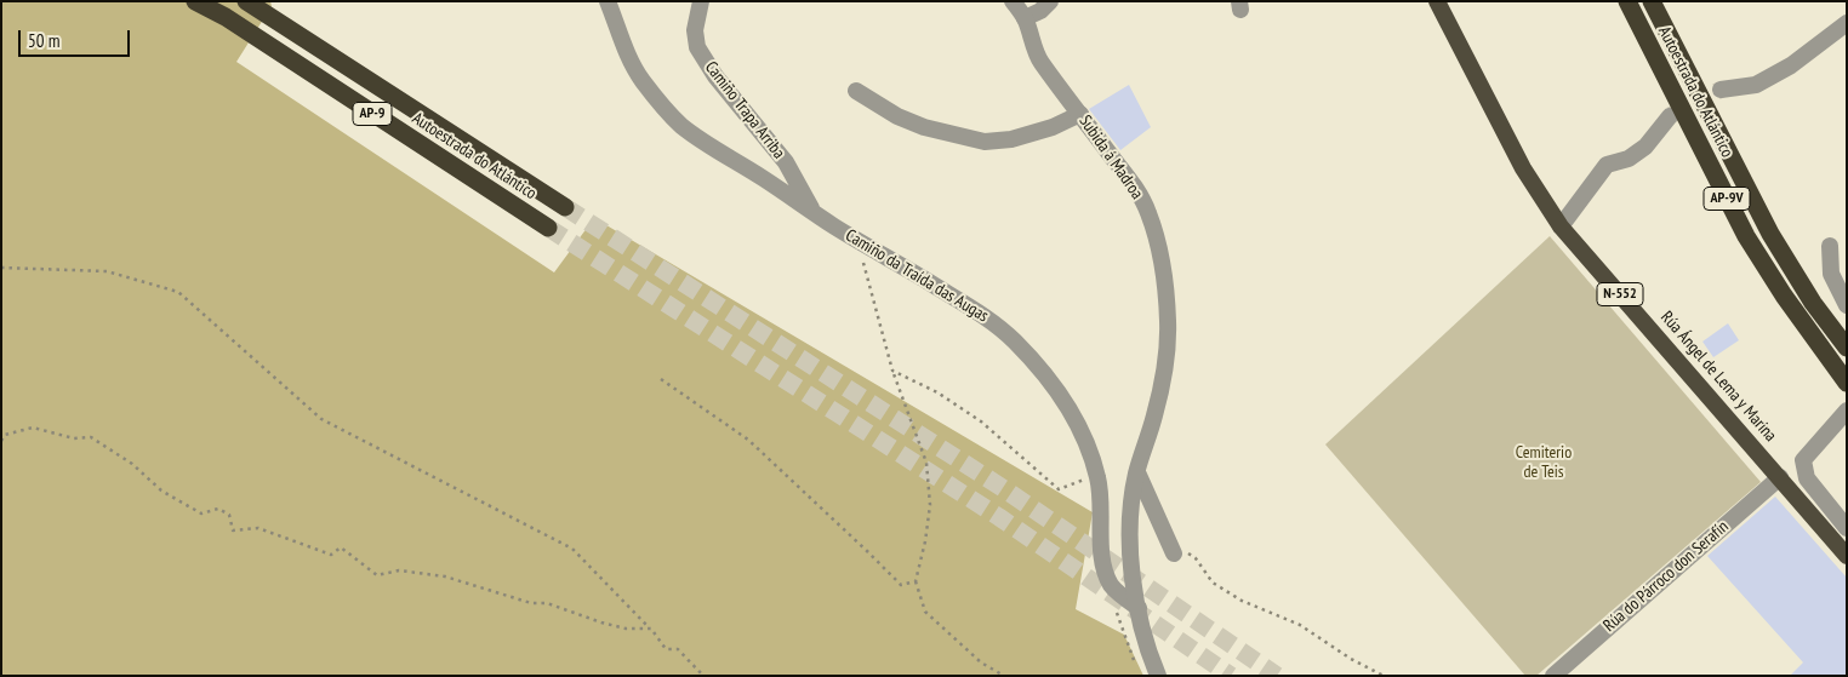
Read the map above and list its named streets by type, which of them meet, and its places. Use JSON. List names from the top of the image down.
{
  "streets": {
    "highway": [
      "Autoestrada do Atlántico",
      "AP-9",
      "AP-9V",
      "N-552",
      "Rúa Ángel de Lema y Marina"
    ],
    "street": [
      "Camiño Trapa Arriba",
      "Subida á Madroa",
      "Camiño da Traída das Augas",
      "Rúa do Párroco don Serafín"
    ]
  },
  "crossings": [
    ["Camiño Trapa Arriba", "Camiño da Traída das Augas"],
    ["Rúa Ángel de Lema y Marina", "Rúa do Párroco don Serafín"]
  ],
  "parks": ["Cemiterio de Teis"],
  "scale_bar": "50 m"
}
